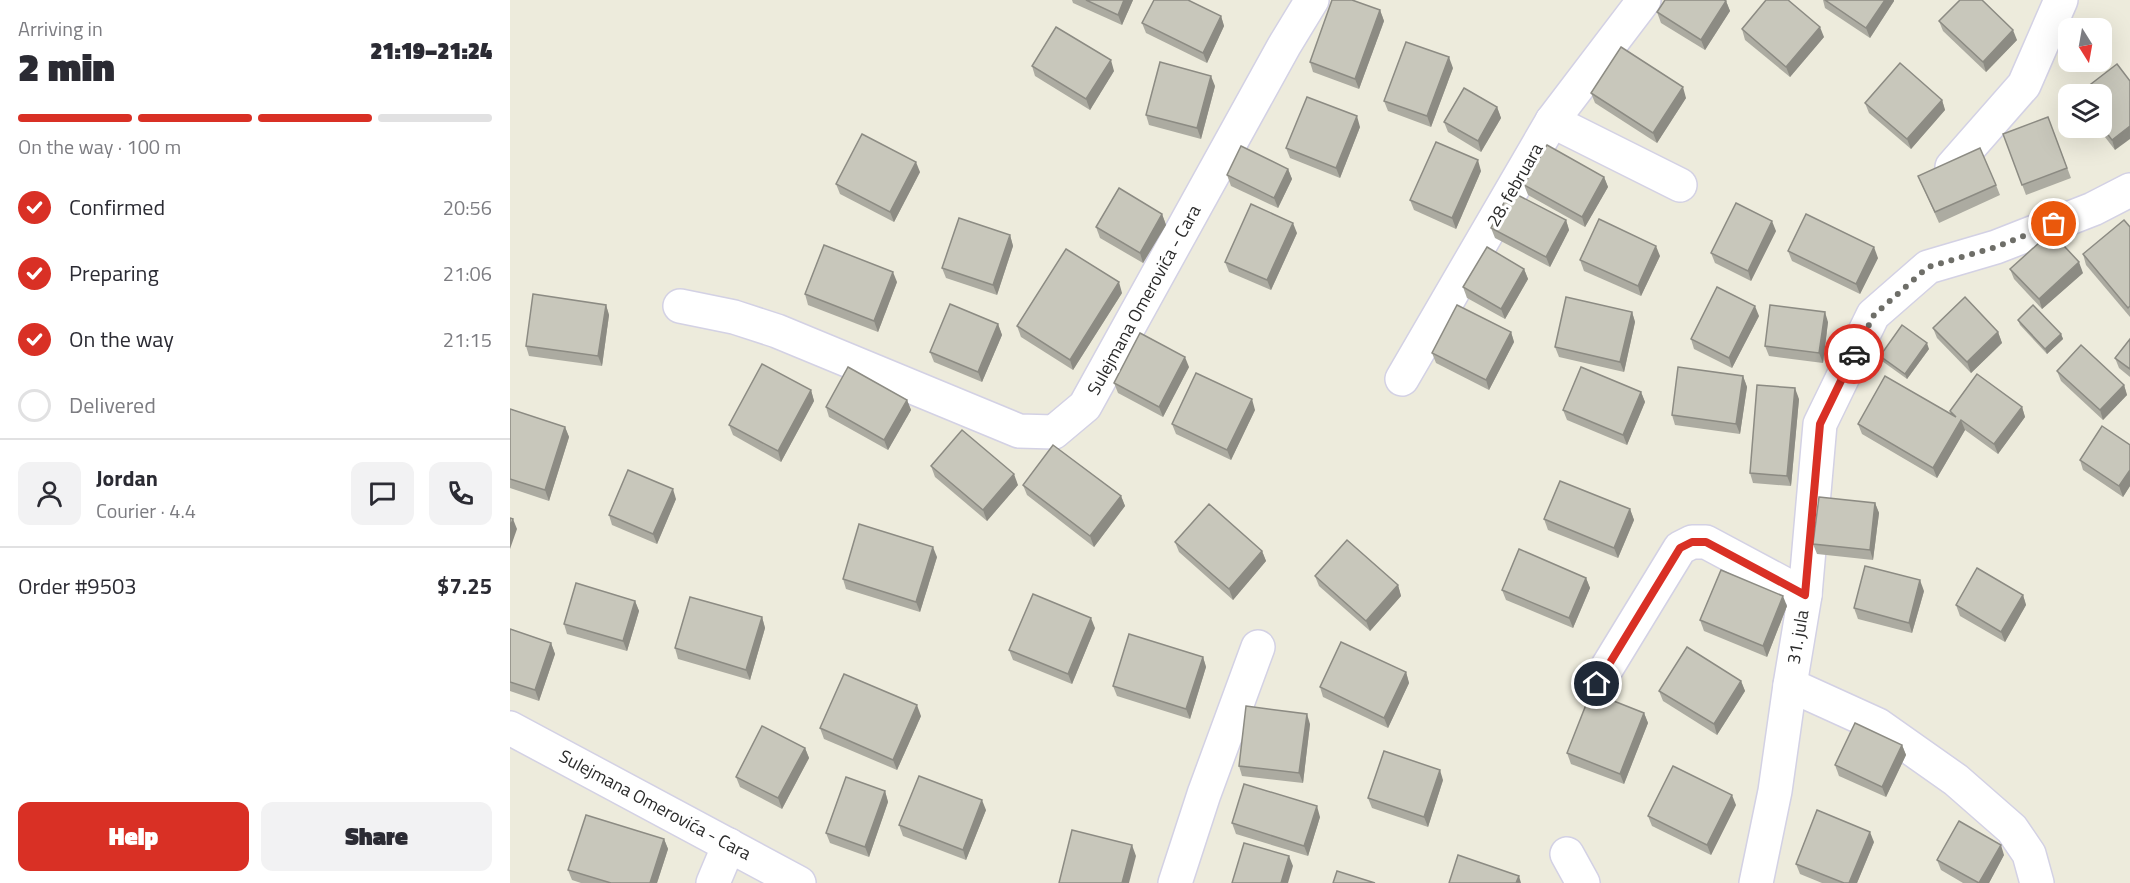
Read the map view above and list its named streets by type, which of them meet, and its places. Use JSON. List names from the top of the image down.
{
  "streets": {
    "street": ["28. februara", "Sulejmana Omerovića - Cara", "31. jula"]
  },
  "north": "bottom",
  "page": {
    "heading": ["2 min", "Arriving in", "21:19–21:24"],
    "panel": [
      "Jordan",
      "Courier · 4.4",
      "Order #9503",
      "$7.25"
    ],
    "bar": "On the way · 100 m",
    "list": [
      ["Confirmed", "20:56"],
      ["Preparing", "21:06"],
      ["On the way", "21:15"],
      "Delivered"
    ],
    "buttons": ["Help", "Share"]
  }
}
